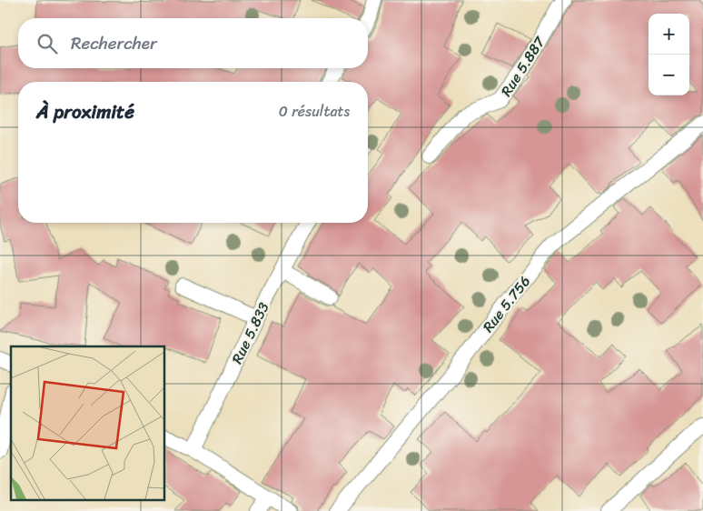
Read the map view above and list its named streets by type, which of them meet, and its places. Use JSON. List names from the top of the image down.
{
  "streets": {
    "street": ["Rue 5.887", "Rue 5.756", "Rue 5.833"]
  },
  "page": {
    "map_buttons": ["+", "−"],
    "search": "Rechercher",
    "heading": ["À proximité", "0 résultats"]
  }
}
